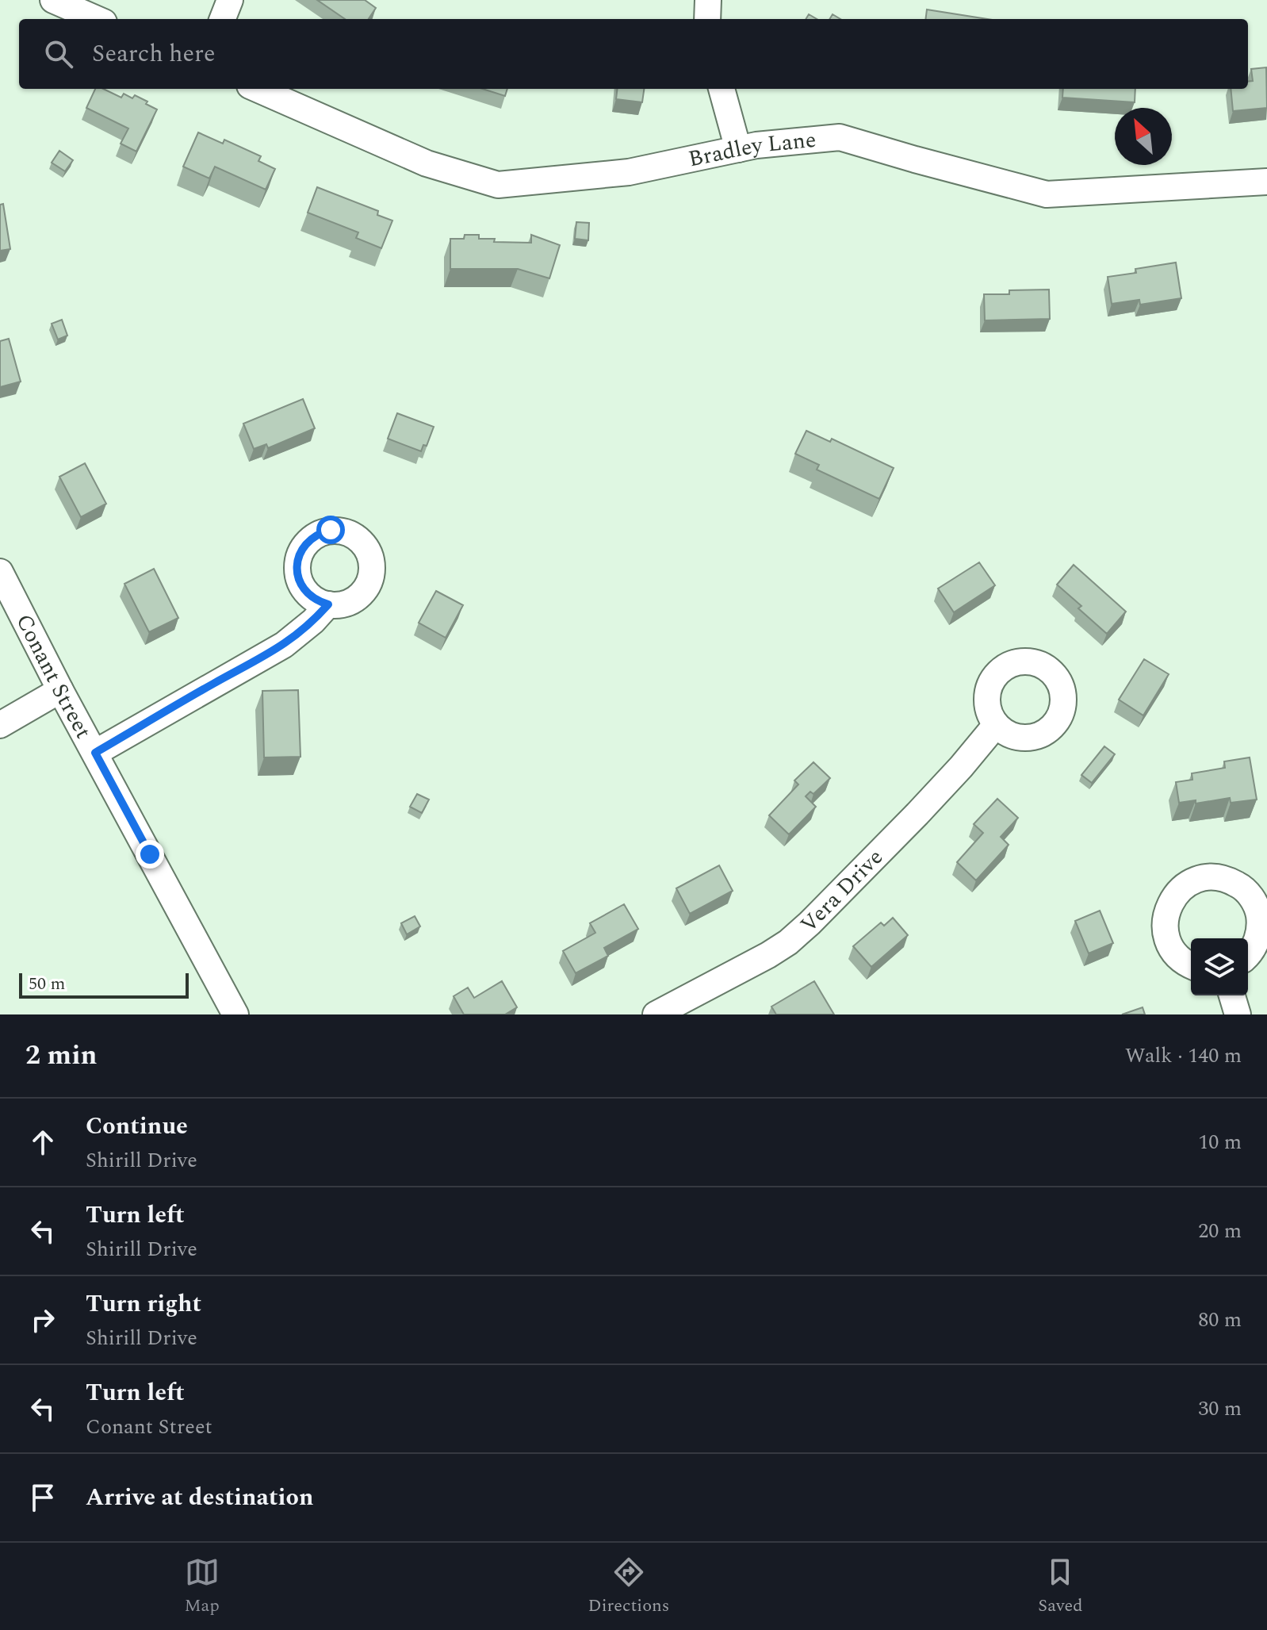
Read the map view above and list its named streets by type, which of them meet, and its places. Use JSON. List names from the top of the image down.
{
  "streets": {
    "street": ["Bradley Lane", "Conant Street", "Vera Drive"]
  },
  "scale_bar": "50 m",
  "north": "top left",
  "page": {
    "search": "Search here",
    "scale": "50 m",
    "heading": ["2 min", "Walk · 140 m"],
    "list": [
      ["Continue", "Shirill Drive", "10 m"],
      ["Turn left", "Shirill Drive", "20 m"],
      ["Turn right", "Shirill Drive", "80 m"],
      ["Turn left", "Conant Street", "30 m"],
      "Arrive at destination"
    ],
    "nav": ["Map", "Directions", "Saved"]
  }
}
